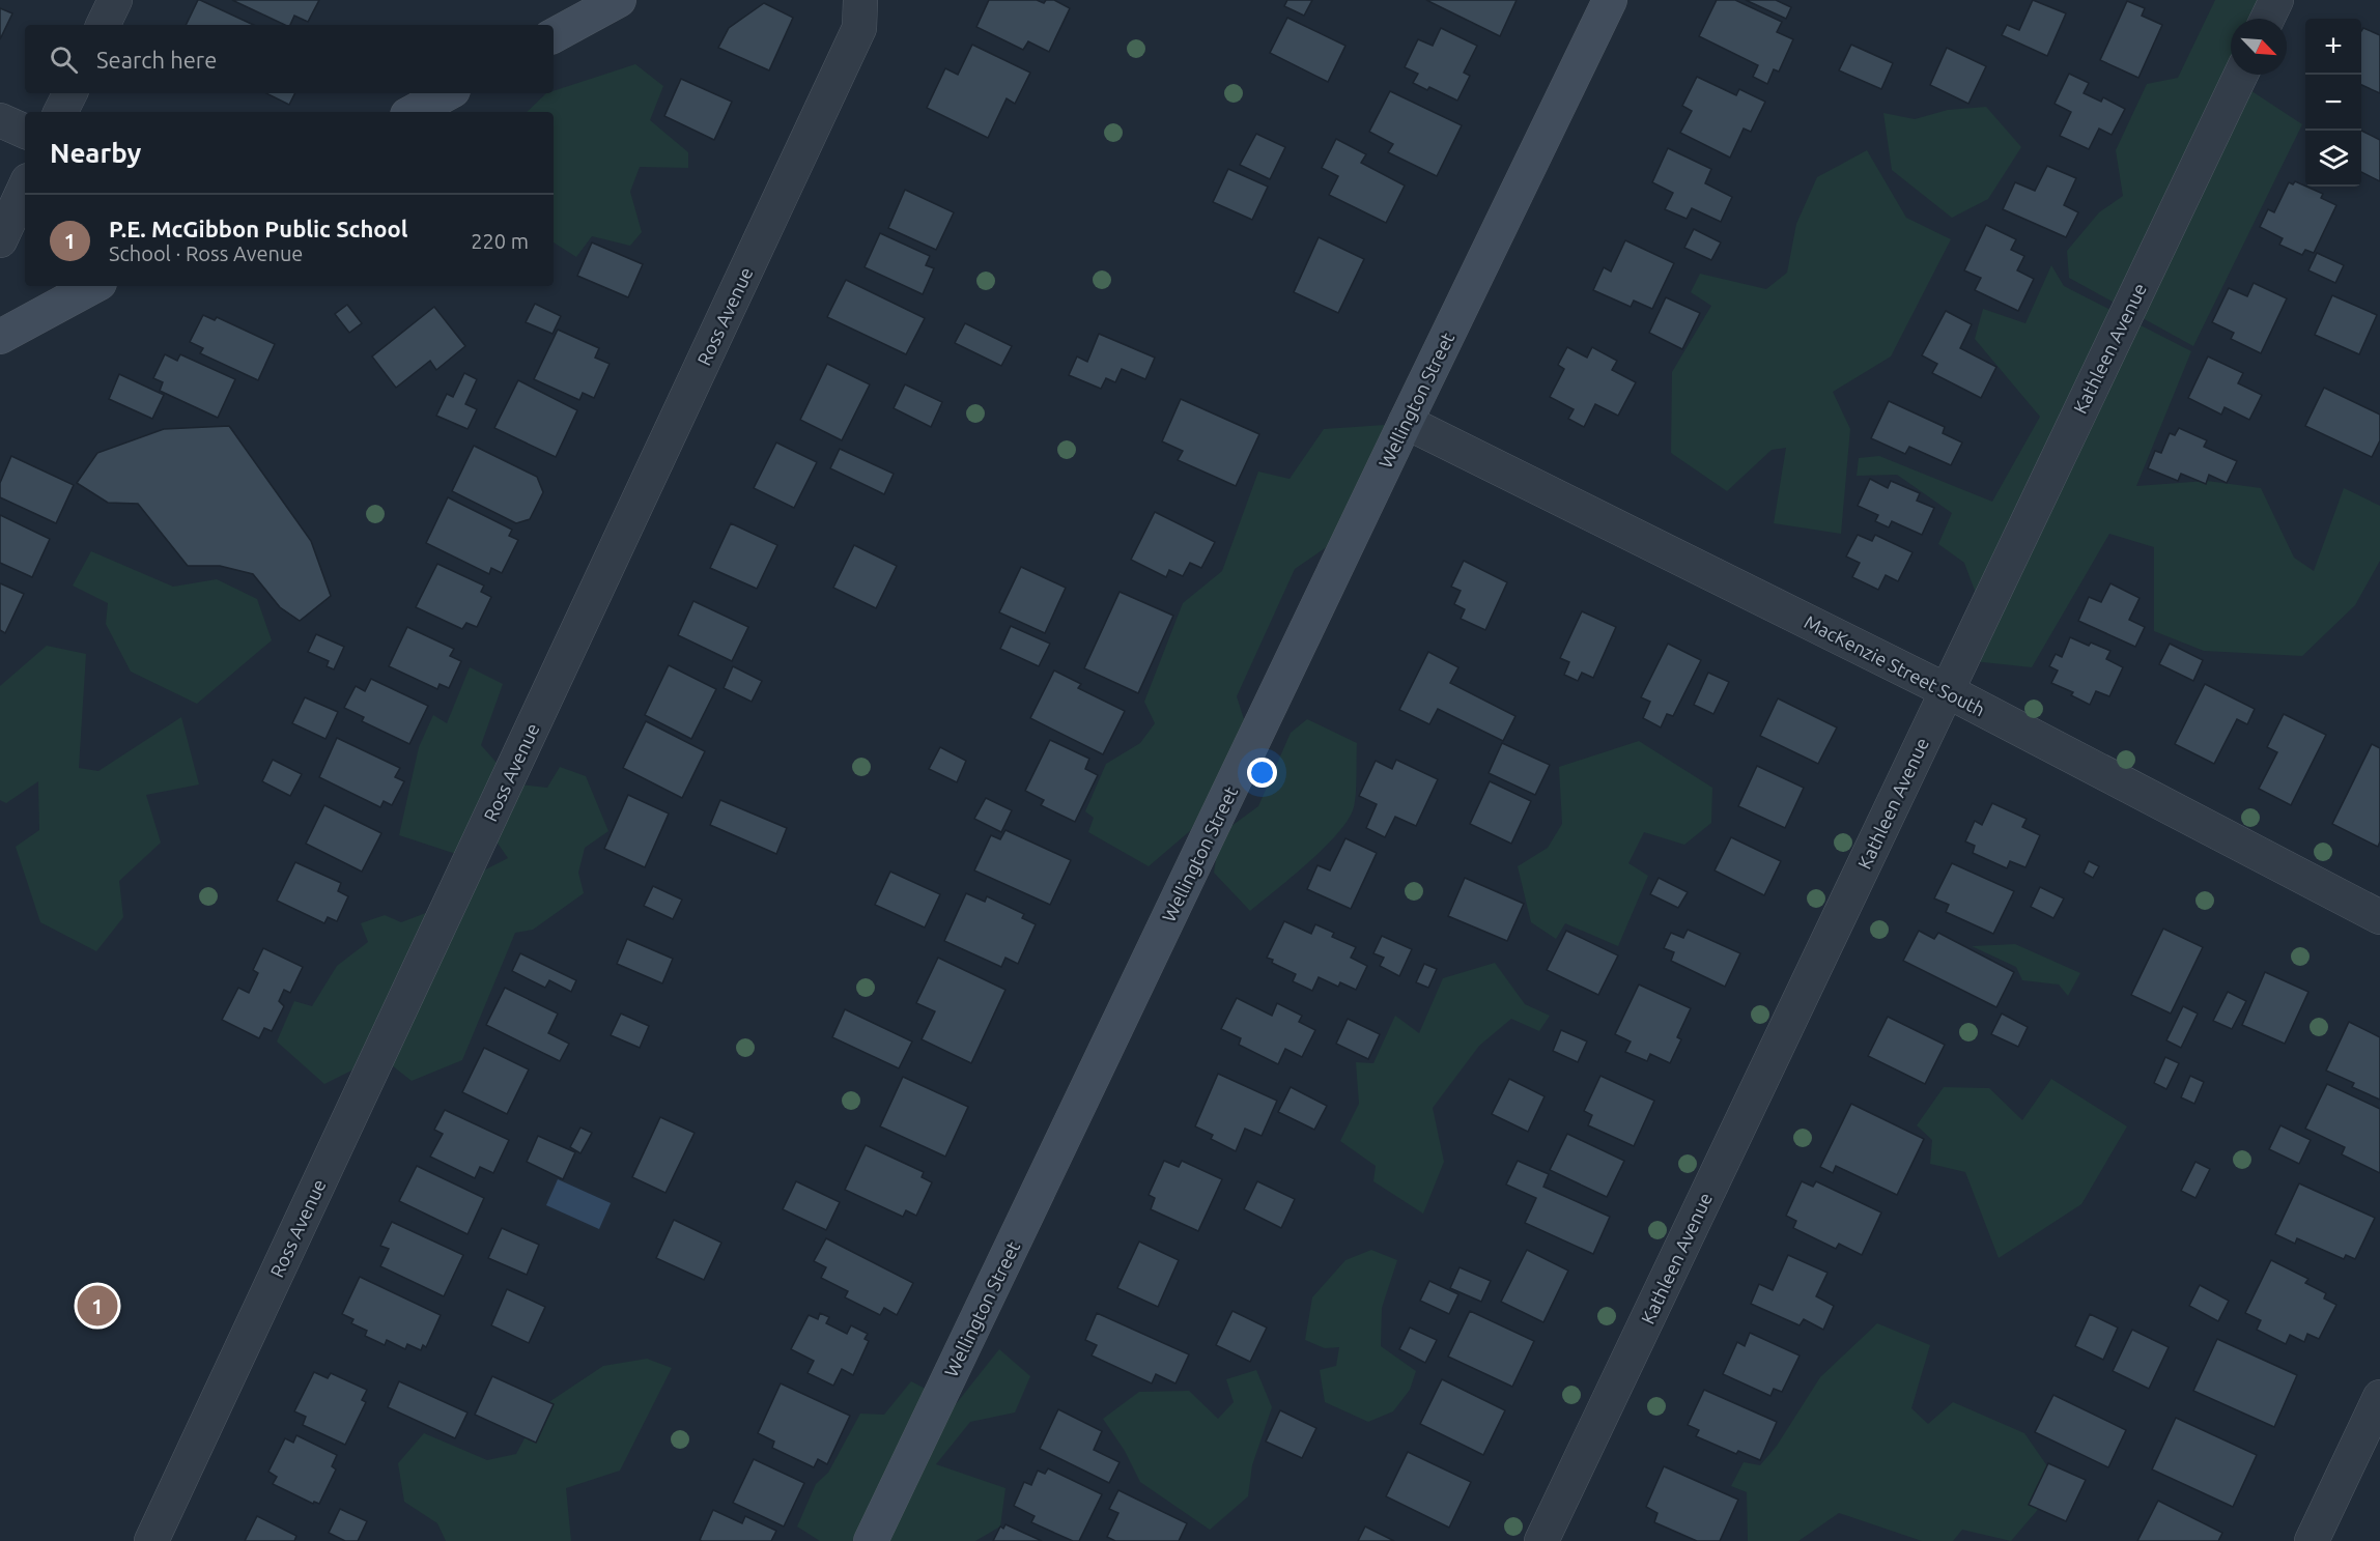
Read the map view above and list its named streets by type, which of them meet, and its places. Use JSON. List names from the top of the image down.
{
  "streets": {
    "main road": ["Wellington Street"],
    "street": ["Ross Avenue", "Kathleen Avenue", "MacKenzie Street South"]
  },
  "crossings": [
    ["Kathleen Avenue", "MacKenzie Street South"],
    ["Wellington Street", "MacKenzie Street South"]
  ],
  "north": "bottom right",
  "page": {
    "map_buttons": ["+", "−"],
    "search": "Search here",
    "heading": "Nearby",
    "list": [
      {
        "mark": "1",
        "name": "P.E. McGibbon Public School",
        "note": "School · Ross Avenue",
        "value": "220 m"
      }
    ],
    "pins": "1"
  }
}
